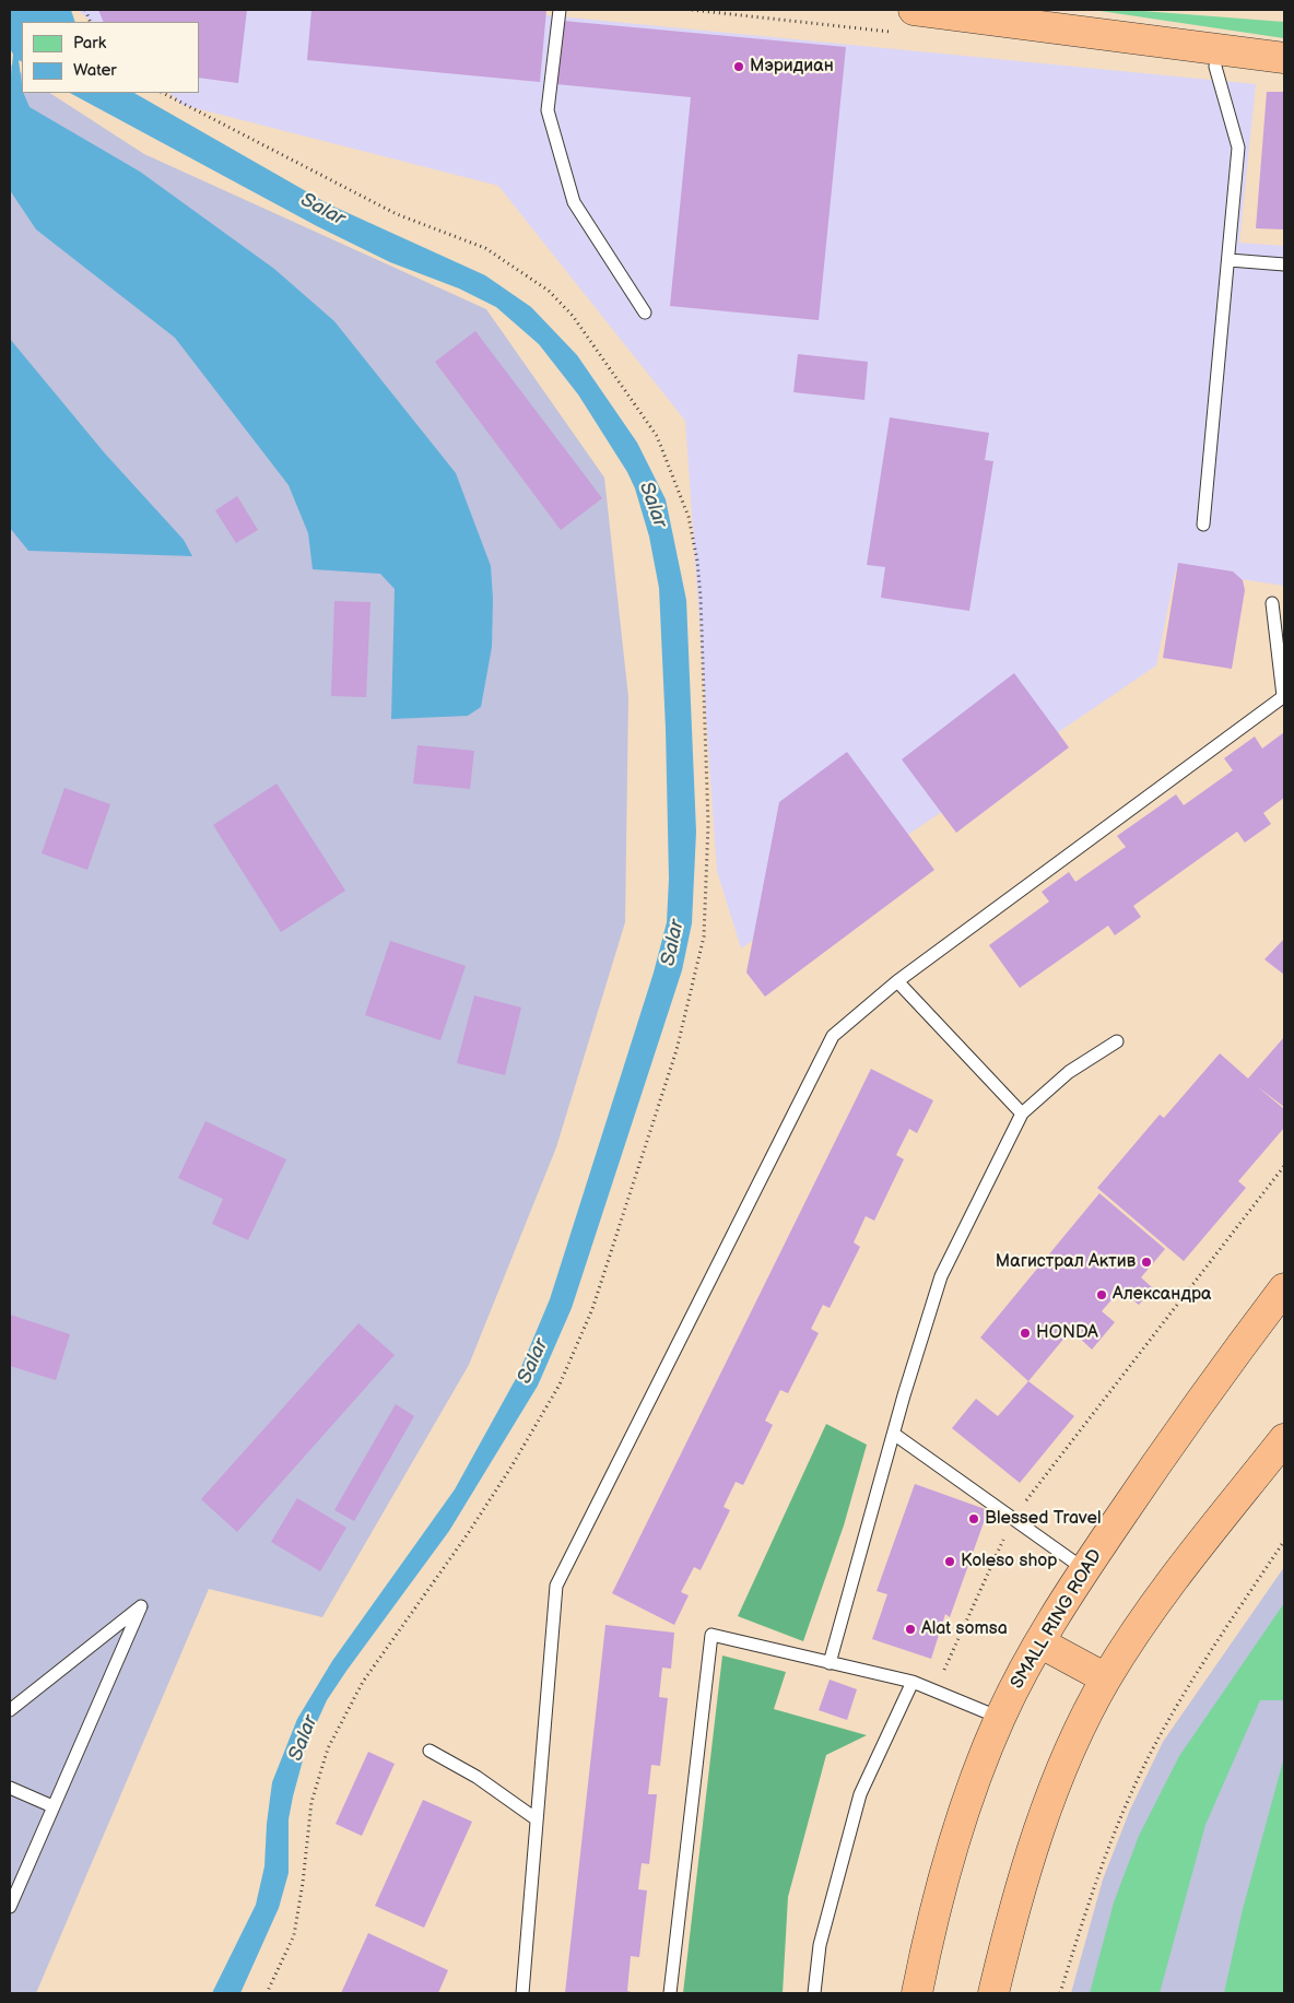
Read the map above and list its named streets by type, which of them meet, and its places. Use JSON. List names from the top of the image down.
{
  "streets": {
    "highway": ["SMALL RING ROAD"]
  },
  "water": ["Salar"],
  "places": [
    "Мэридиан",
    "Магистрал Актив",
    "Александра",
    "HONDA",
    "Blessed Travel",
    "Koleso shop",
    "Alat somsa"
  ],
  "legend": ["Park", "Water"]
}
